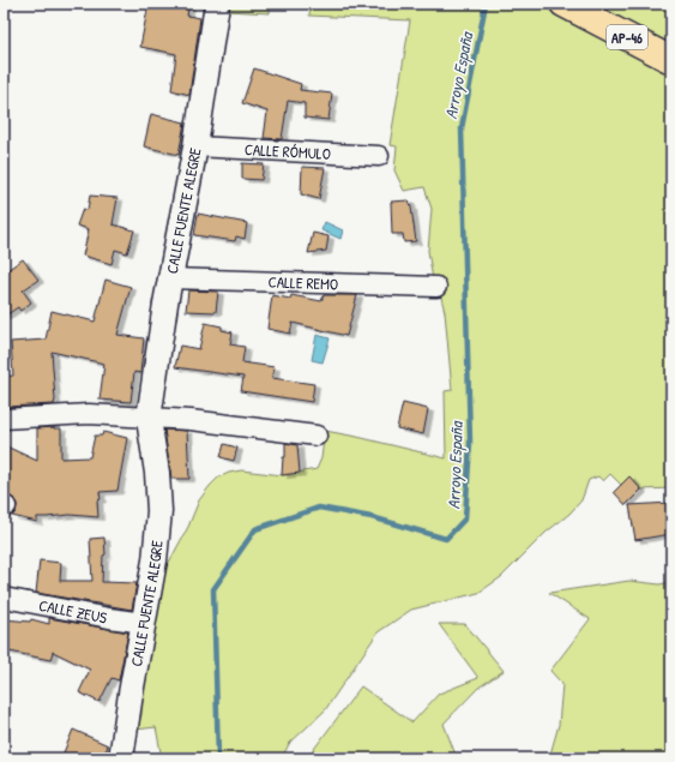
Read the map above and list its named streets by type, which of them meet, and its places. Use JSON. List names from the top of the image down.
{
  "streets": {
    "highway": ["AP-46"],
    "street": [
      "CALLE RÓMULO",
      "CALLE FUENTE ALEGRE",
      "CALLE REMO",
      "CALLE ZEUS"
    ]
  },
  "crossings": [
    ["CALLE RÓMULO", "CALLE FUENTE ALEGRE"],
    ["CALLE FUENTE ALEGRE", "CALLE REMO"],
    ["CALLE FUENTE ALEGRE", "CALLE ZEUS"]
  ],
  "water": ["Arroyo España"]
}
